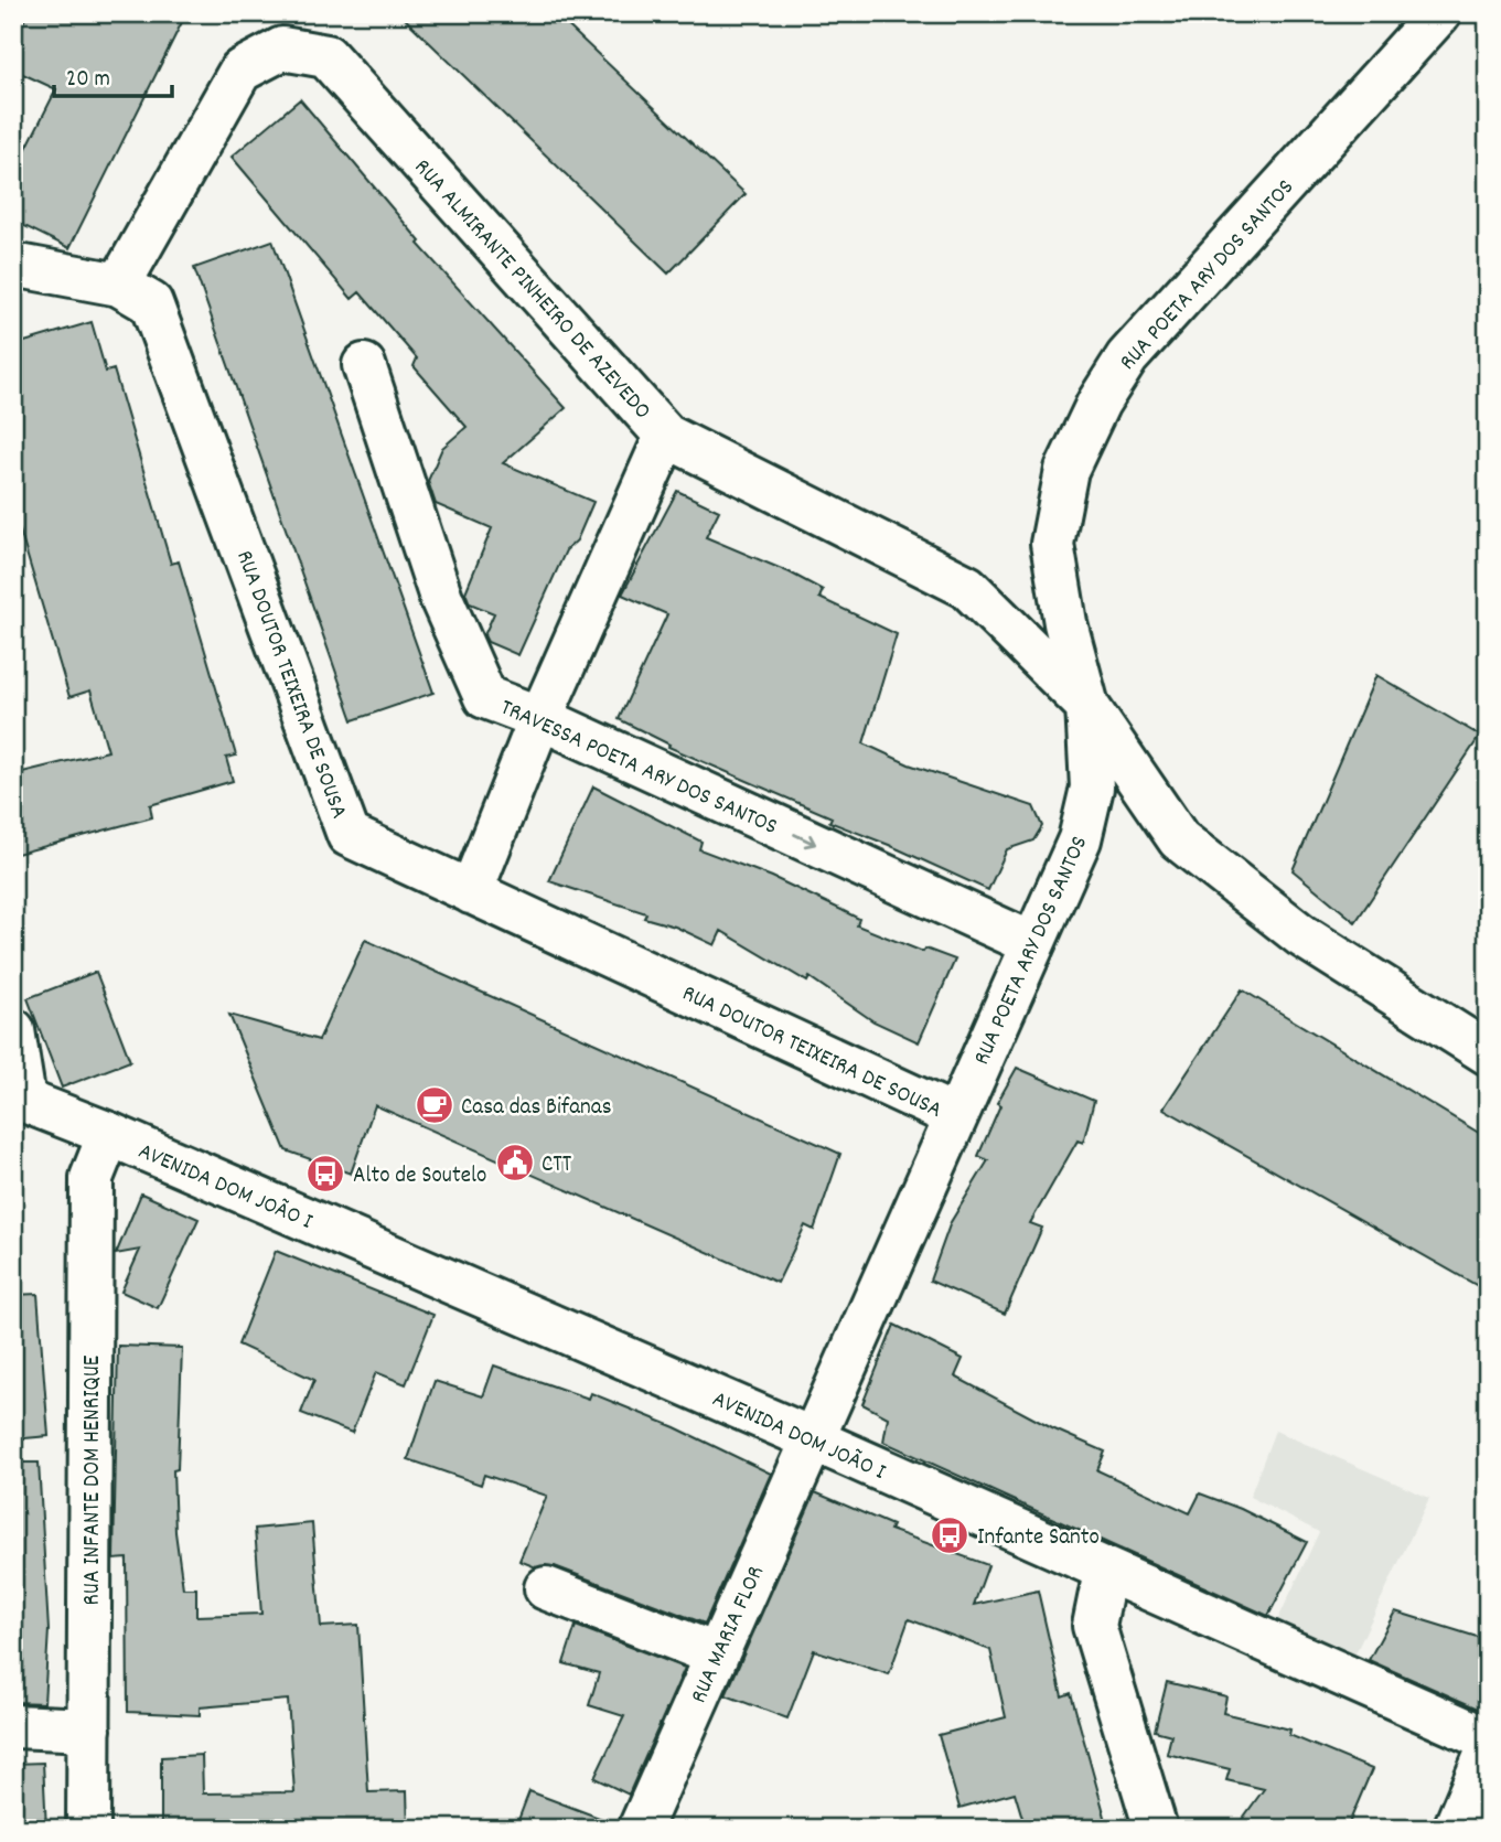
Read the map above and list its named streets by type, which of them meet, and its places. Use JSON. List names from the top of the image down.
{
  "streets": {
    "street": [
      "RUA POETA ARY DOS SANTOS",
      "RUA ALMIRANTE PINHEIRO DE AZEVEDO",
      "RUA DOUTOR TEIXEIRA DE SOUSA",
      "TRAVESSA POETA ARY DOS SANTOS",
      "AVENIDA DOM JOÃO I",
      "RUA INFANTE DOM HENRIQUE",
      "RUA MARIA FLOR"
    ]
  },
  "crossings": [
    ["RUA POETA ARY DOS SANTOS", "RUA DOUTOR TEIXEIRA DE SOUSA"],
    ["RUA POETA ARY DOS SANTOS", "TRAVESSA POETA ARY DOS SANTOS"],
    ["RUA POETA ARY DOS SANTOS", "AVENIDA DOM JOÃO I"],
    ["RUA POETA ARY DOS SANTOS", "RUA MARIA FLOR"],
    ["RUA ALMIRANTE PINHEIRO DE AZEVEDO", "RUA DOUTOR TEIXEIRA DE SOUSA"],
    ["RUA ALMIRANTE PINHEIRO DE AZEVEDO", "TRAVESSA POETA ARY DOS SANTOS"],
    ["AVENIDA DOM JOÃO I", "RUA INFANTE DOM HENRIQUE"],
    ["AVENIDA DOM JOÃO I", "RUA MARIA FLOR"]
  ],
  "places": {
    "cafe": ["Casa das Bifanas"],
    "public building": ["CTT"],
    "bus stop": ["Alto de Soutelo", "Infante Santo"]
  },
  "scale_bar": "20 m"
}
